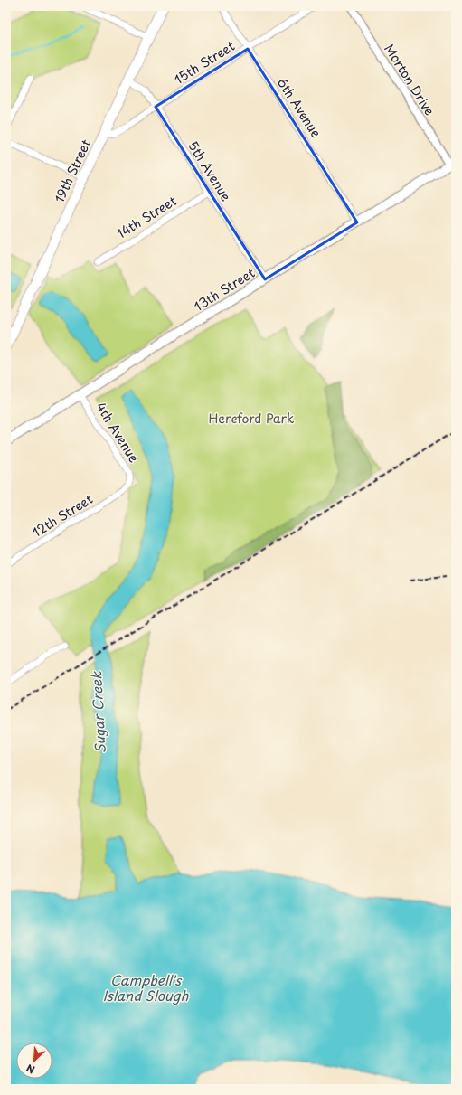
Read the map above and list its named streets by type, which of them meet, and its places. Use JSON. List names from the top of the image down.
{
  "streets": {
    "main road": ["19th Street", "13th Street"],
    "street": [
      "15th Street",
      "Morton Drive",
      "6th Avenue",
      "5th Avenue",
      "14th Street",
      "4th Avenue",
      "12th Street"
    ]
  },
  "crossings": [
    ["15th Street", "6th Avenue"],
    ["15th Street", "19th Street"],
    ["15th Street", "5th Avenue"],
    ["Morton Drive", "13th Street"],
    ["6th Avenue", "13th Street"],
    ["19th Street", "5th Avenue"],
    ["5th Avenue", "14th Street"],
    ["5th Avenue", "13th Street"],
    ["13th Street", "4th Avenue"],
    ["4th Avenue", "12th Street"]
  ],
  "water": ["Sugar Creek", "Campbell's Island Slough"],
  "parks": ["Hereford Park"],
  "north": "bottom left"
}
